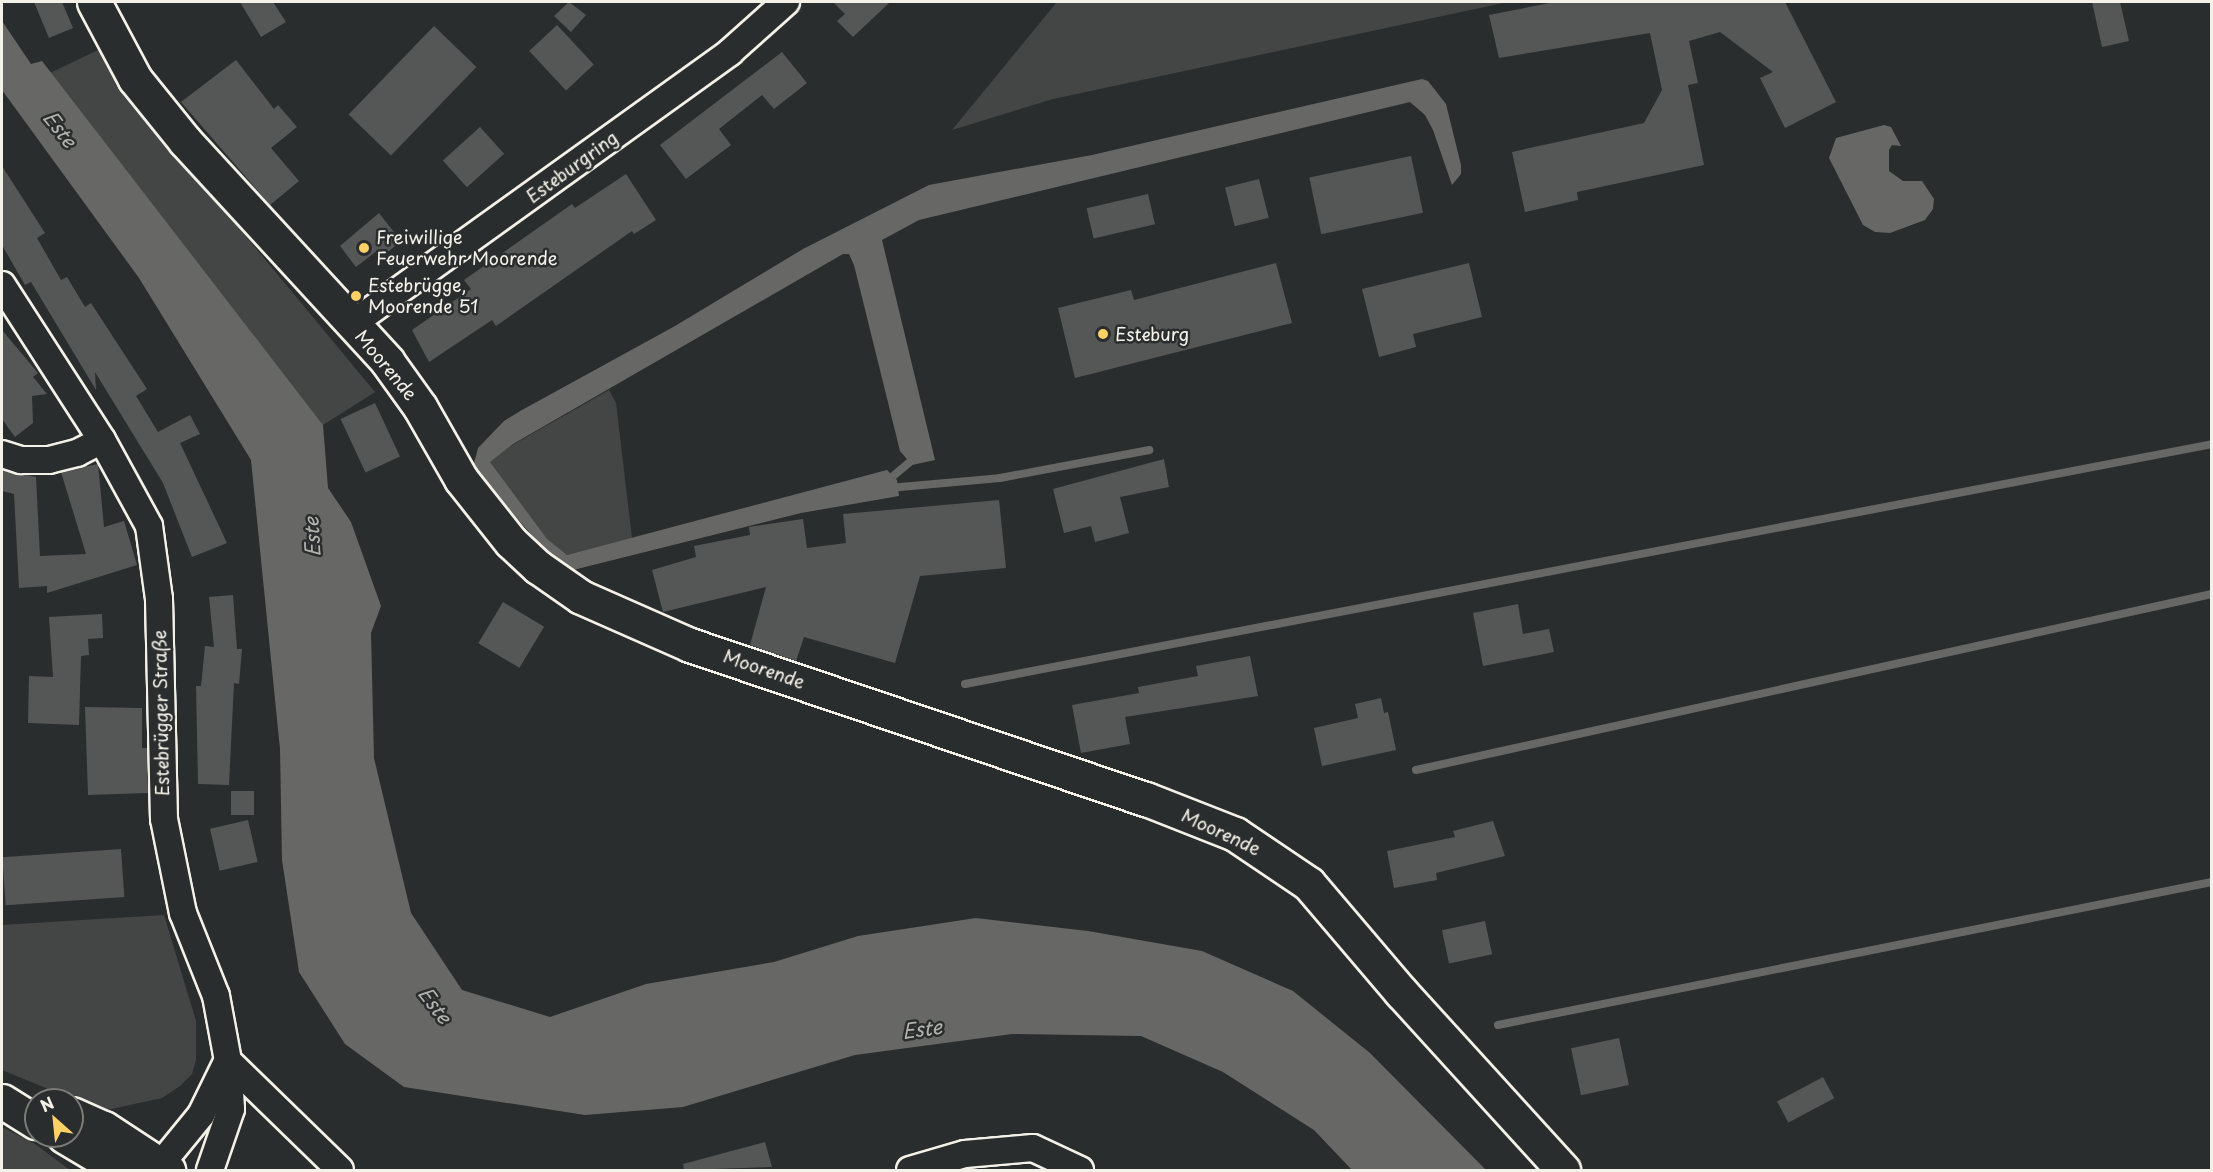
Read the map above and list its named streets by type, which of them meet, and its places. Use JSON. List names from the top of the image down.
{
  "streets": {
    "street": ["Esteburgring", "Moorende", "Estebrügger Straße"]
  },
  "crossings": [
    ["Esteburgring", "Moorende"]
  ],
  "water": ["Este"],
  "places": ["Freiwillige Feuerwehr Moorende", "Estebrügge, Moorende 51", "Esteburg"],
  "north": "top left"
}
